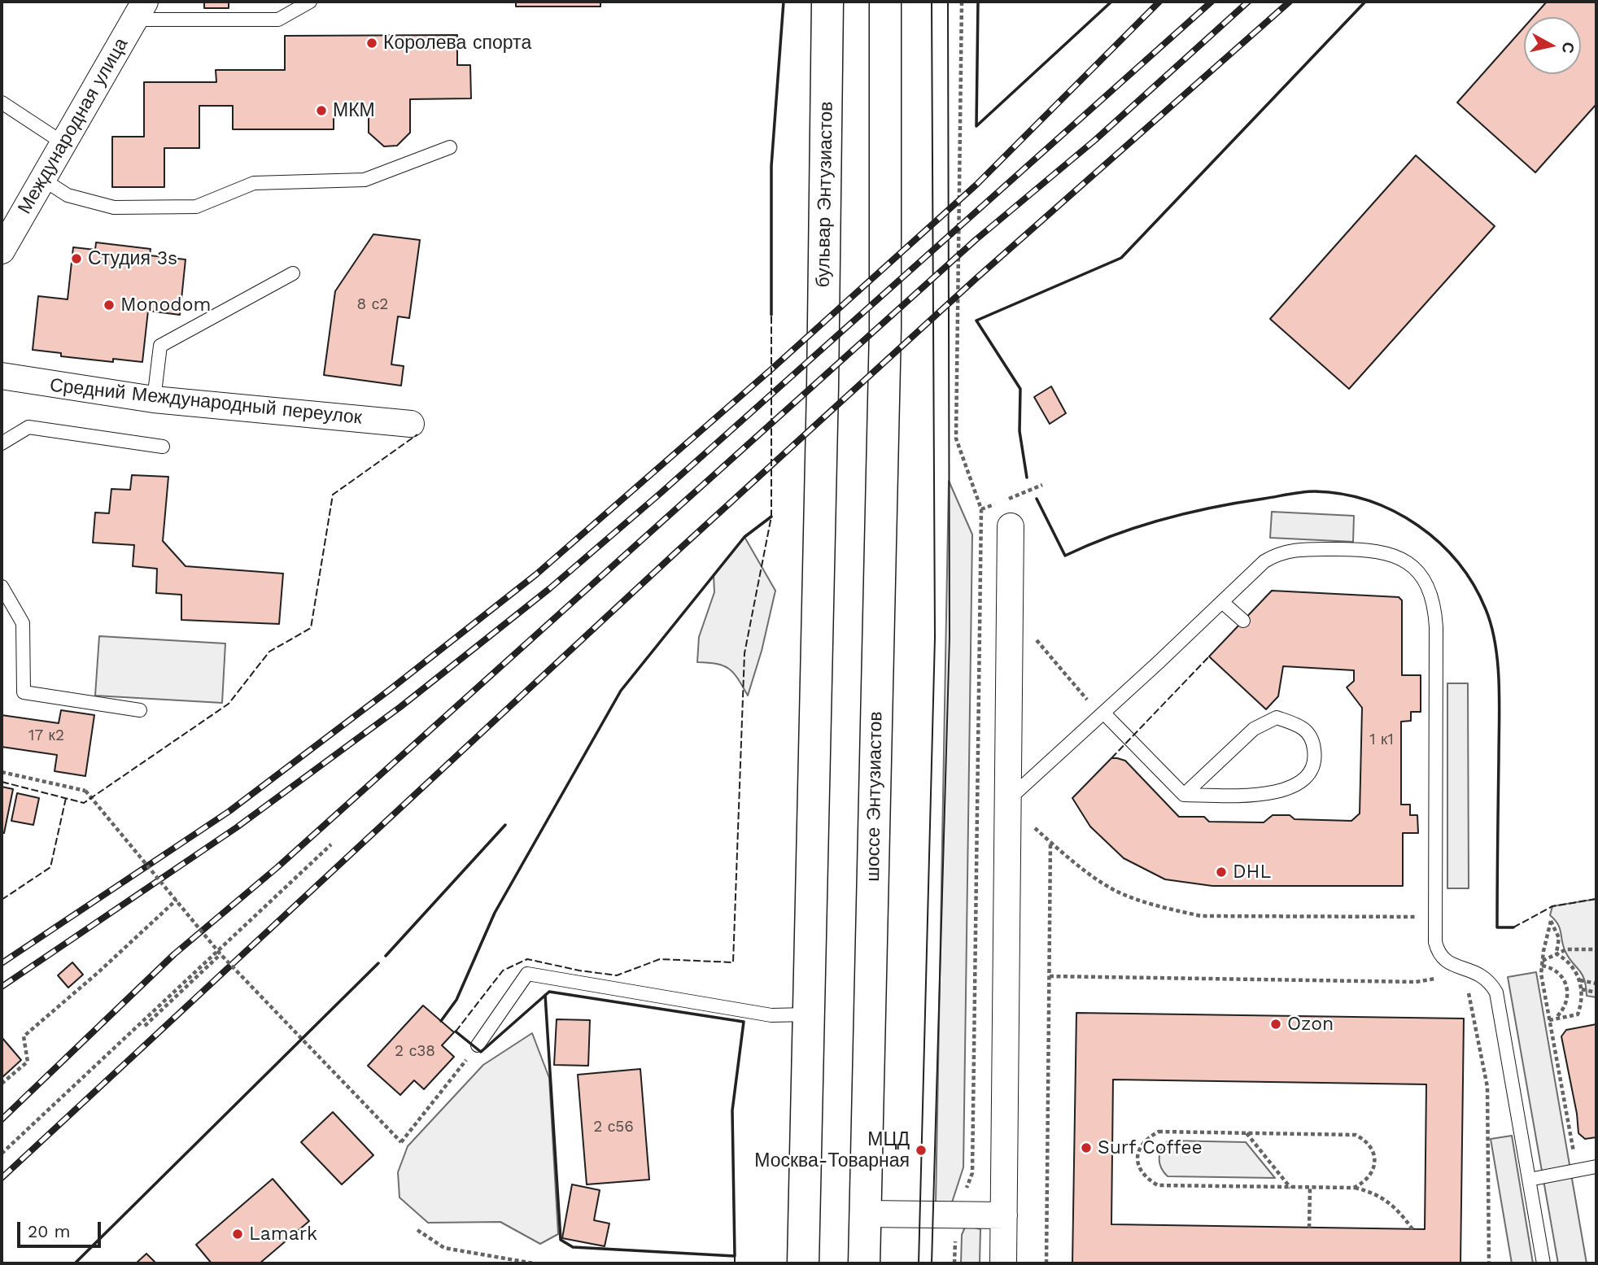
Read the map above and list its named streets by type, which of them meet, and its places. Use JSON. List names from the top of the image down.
{
  "streets": {
    "main road": ["бульвар Энтузиастов", "шоссе Энтузиастов"],
    "street": ["Международная улица", "Средний Международный переулок"]
  },
  "places": [
    "Королева спорта",
    "МКМ",
    "Студия 3s",
    "Monodom",
    "DHL",
    "Ozon",
    "Surf Coffee",
    "МЦД Москва-Товарная",
    "Lamark"
  ],
  "house_numbers": [
    "8 с2",
    "17 к2",
    "1 к1",
    "2 с38",
    "2 с56"
  ],
  "scale_bar": "20 m",
  "north": "right"
}
